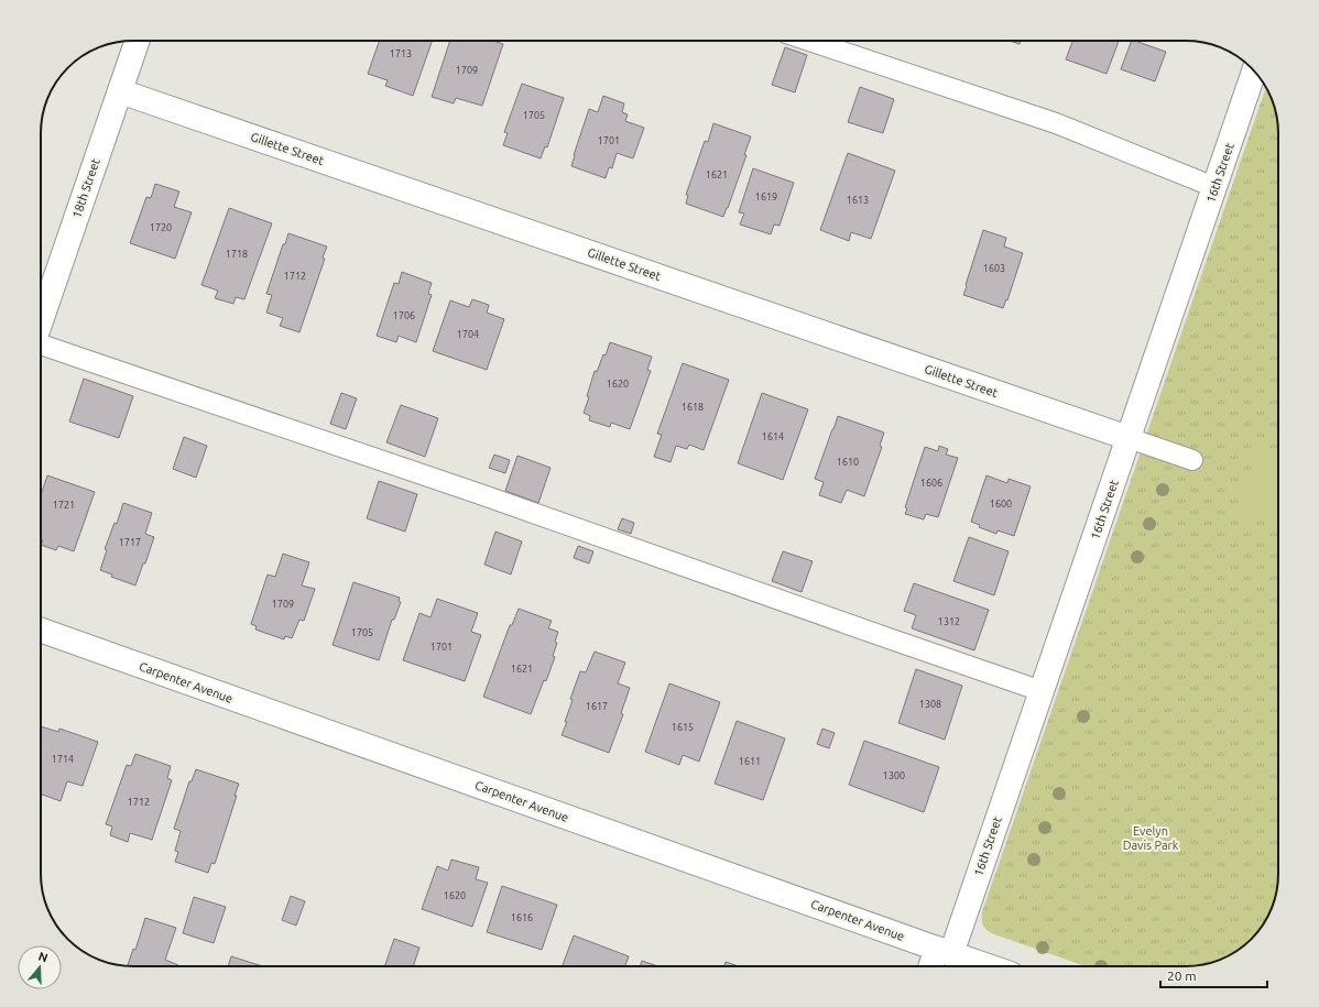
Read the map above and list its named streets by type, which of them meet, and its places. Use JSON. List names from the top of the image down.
{
  "streets": {
    "street": [
      "Gillette Street",
      "16th Street",
      "18th Street",
      "Carpenter Avenue"
    ]
  },
  "crossings": [
    ["Gillette Street", "16th Street"],
    ["Gillette Street", "18th Street"],
    ["16th Street", "Carpenter Avenue"]
  ],
  "parks": ["Evelyn Davis Park"],
  "house_numbers": [
    "1713",
    "1709",
    "1705",
    "1701",
    "1621",
    "1619",
    "1613",
    "1720",
    "1718",
    "1603",
    "1712",
    "1706",
    "1704",
    "1620",
    "1618",
    "1614",
    "1610",
    "1606",
    "1600",
    "1721",
    "1717",
    "1709",
    "1312",
    "1705",
    "1701",
    "1621",
    "1308",
    "1617",
    "1615",
    "1714",
    "1611",
    "1300",
    "1712",
    "1620",
    "1616"
  ],
  "scale_bar": "20 m",
  "north": "top"
}
